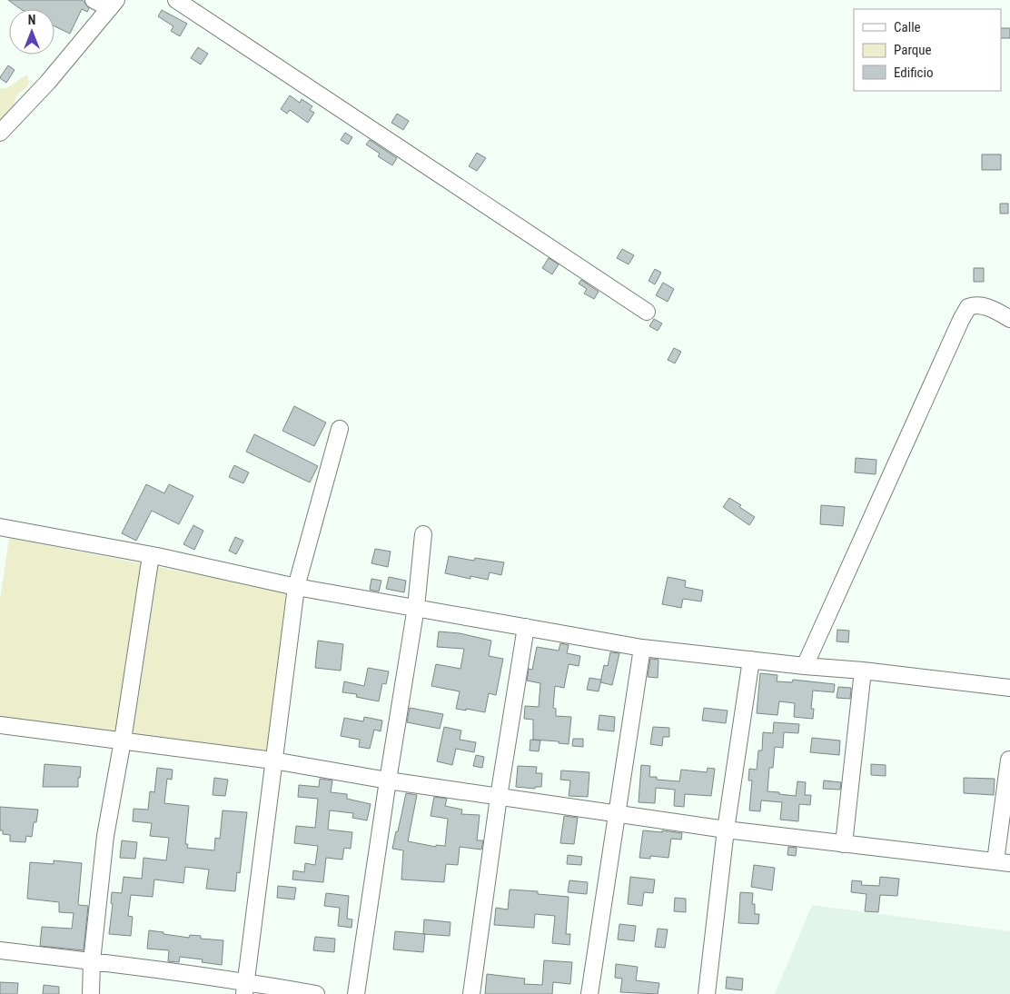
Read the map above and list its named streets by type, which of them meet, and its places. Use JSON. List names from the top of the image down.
{
  "legend": ["Calle", "Parque", "Edificio"],
  "north": "top"
}
